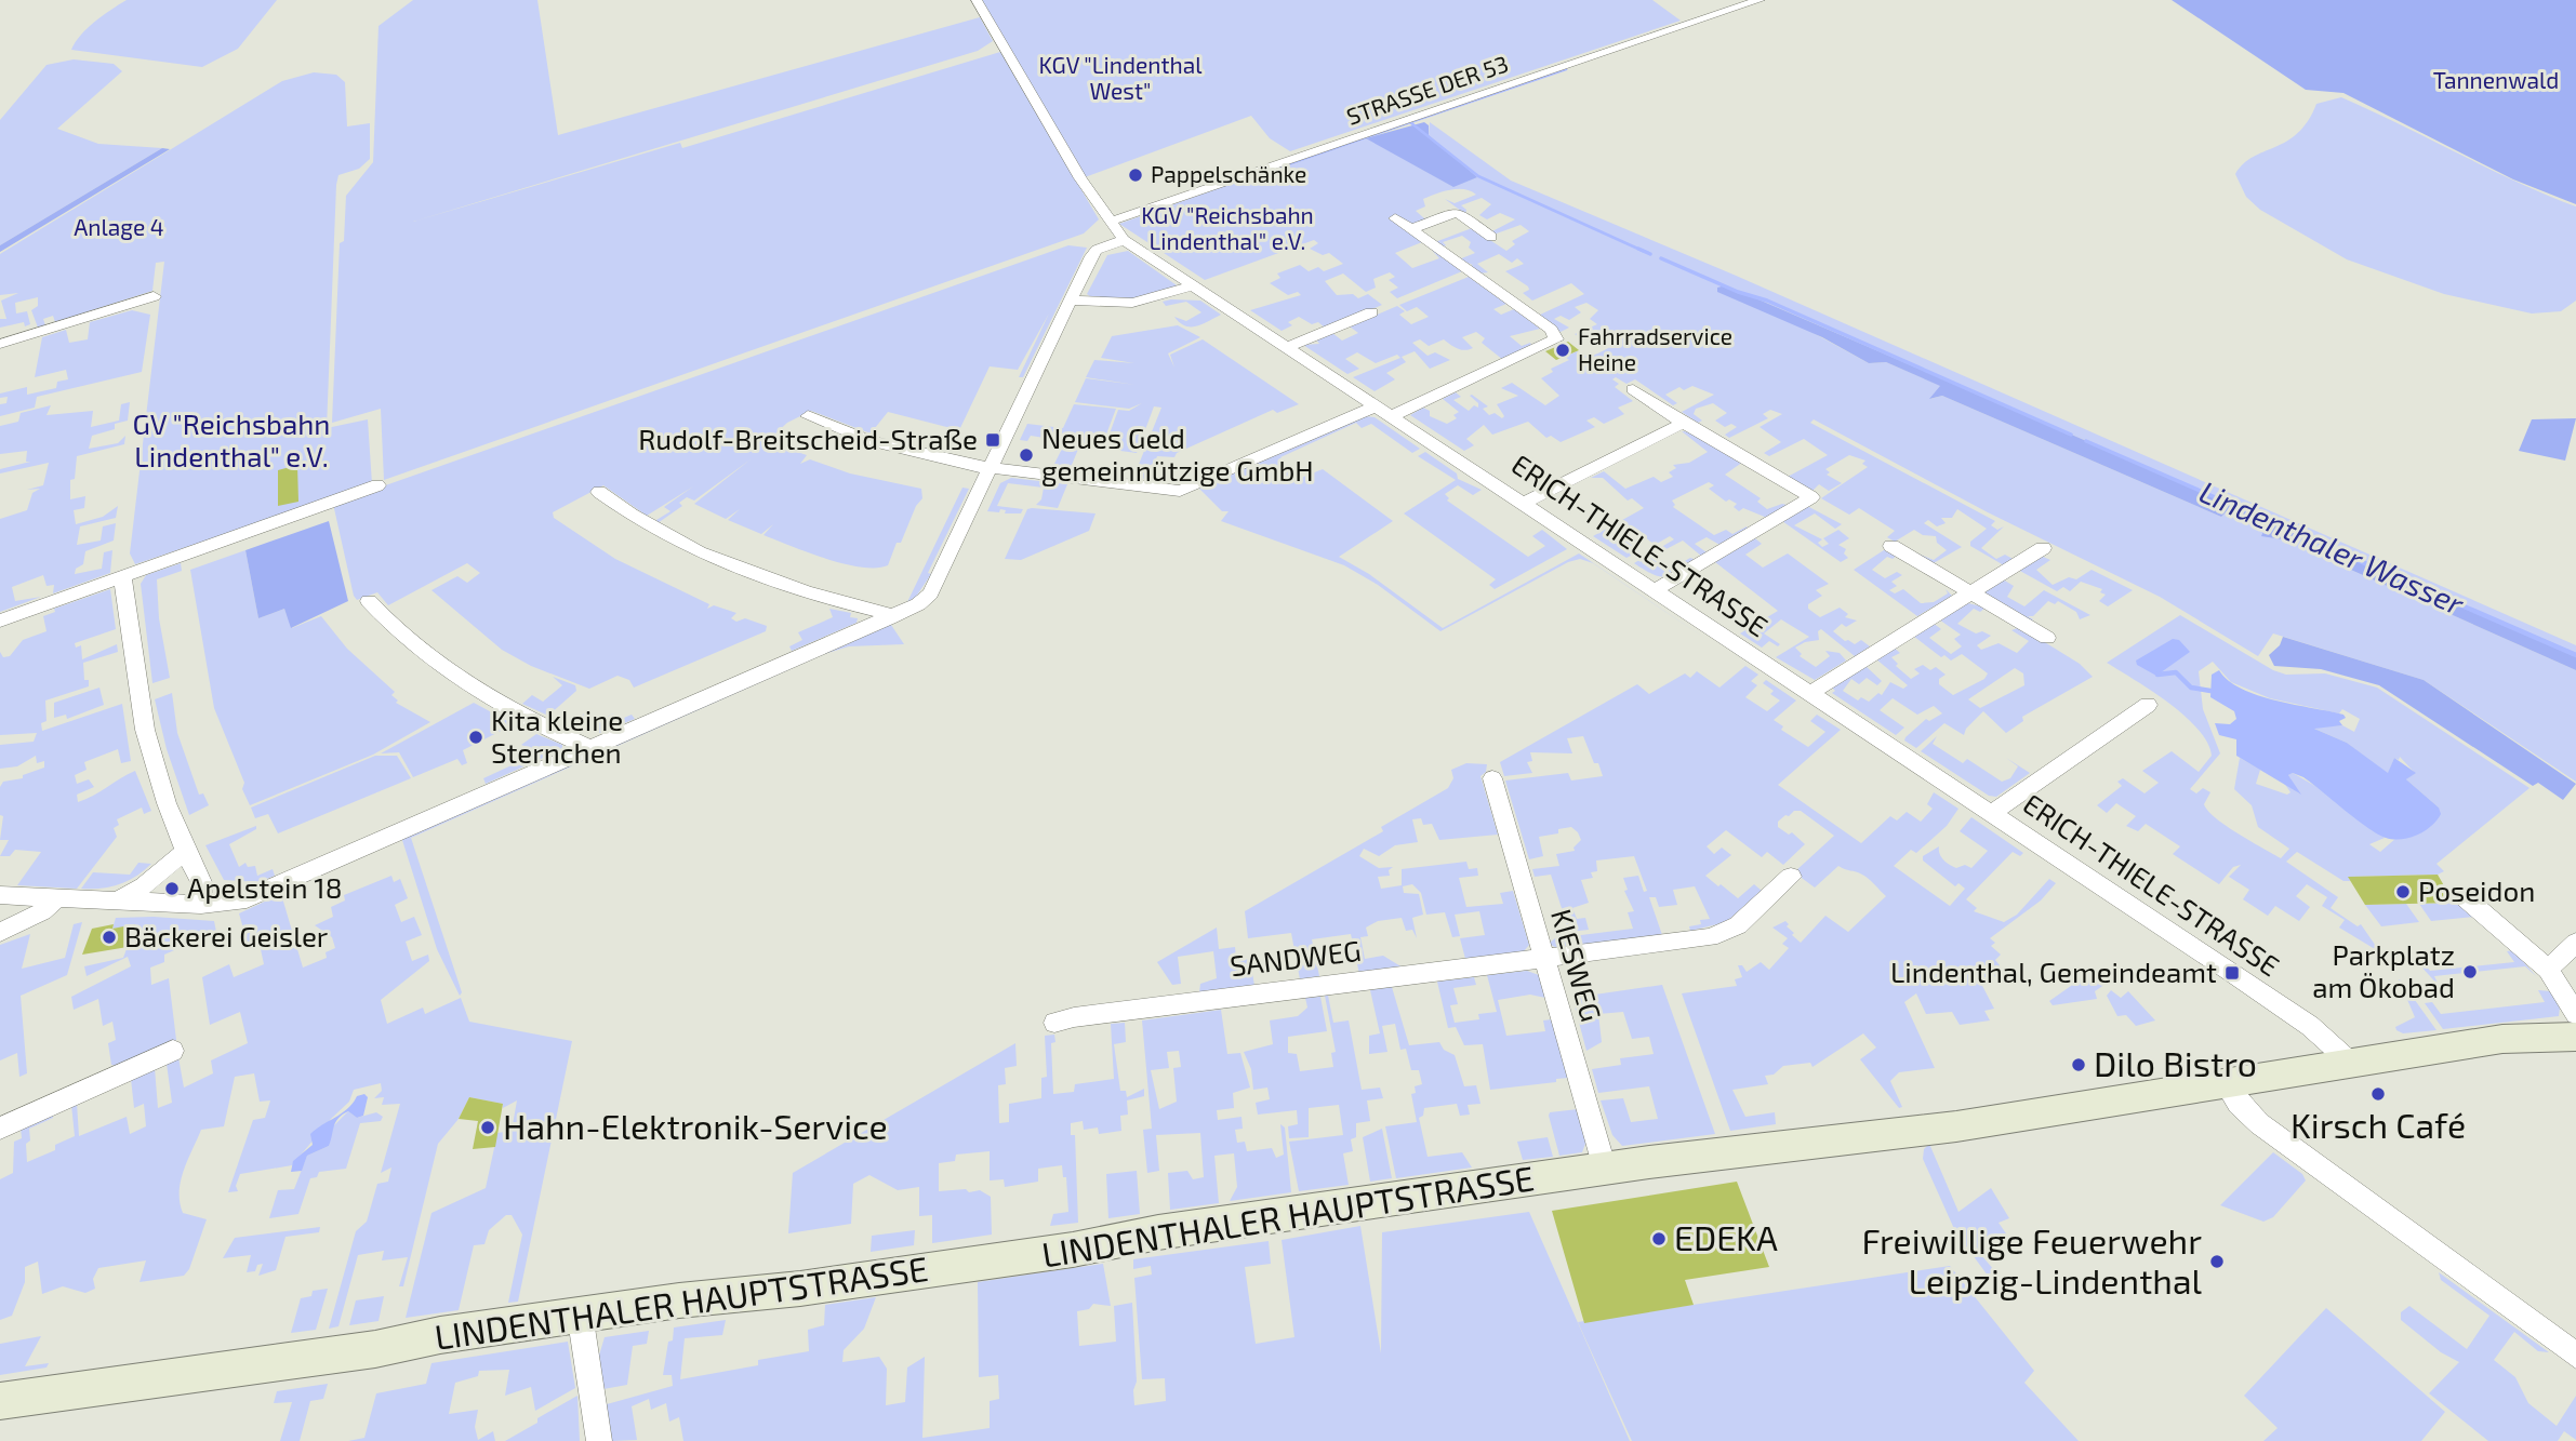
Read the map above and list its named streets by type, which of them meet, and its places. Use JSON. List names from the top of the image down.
{
  "streets": {
    "street": [
      "STRASSE DER 53",
      "ERICH-THIELE-STRASSE",
      "SANDWEG",
      "KIESWEG",
      "LINDENTHALER HAUPTSTRASSE"
    ]
  },
  "crossings": [
    ["STRASSE DER 53", "ERICH-THIELE-STRASSE"],
    ["ERICH-THIELE-STRASSE", "LINDENTHALER HAUPTSTRASSE"],
    ["SANDWEG", "KIESWEG"],
    ["KIESWEG", "LINDENTHALER HAUPTSTRASSE"]
  ],
  "water": ["Lindenthaler Wasser"],
  "parks": [
    "KGV \"Lindenthal West\"",
    "Tannenwald",
    "KGV \"Reichsbahn Lindenthal\" e.V.",
    "Anlage 4",
    "GV \"Reichsbahn Lindenthal\" e.V."
  ],
  "places": {
    "other": [
      "Pappelschänke",
      "Fahrradservice Heine",
      "Neues Geld gemeinnützige GmbH",
      "Kita kleine Sternchen",
      "Apelstein 18",
      "Poseidon",
      "Bäckerei Geisler",
      "Parkplatz am Ökobad",
      "Dilo Bistro",
      "Kirsch Café",
      "Hahn-Elektronik-Service",
      "EDEKA",
      "Freiwillige Feuerwehr Leipzig-Lindenthal"
    ],
    "transit": ["Rudolf-Breitscheid-Straße", "Lindenthal, Gemeindeamt"]
  }
}
